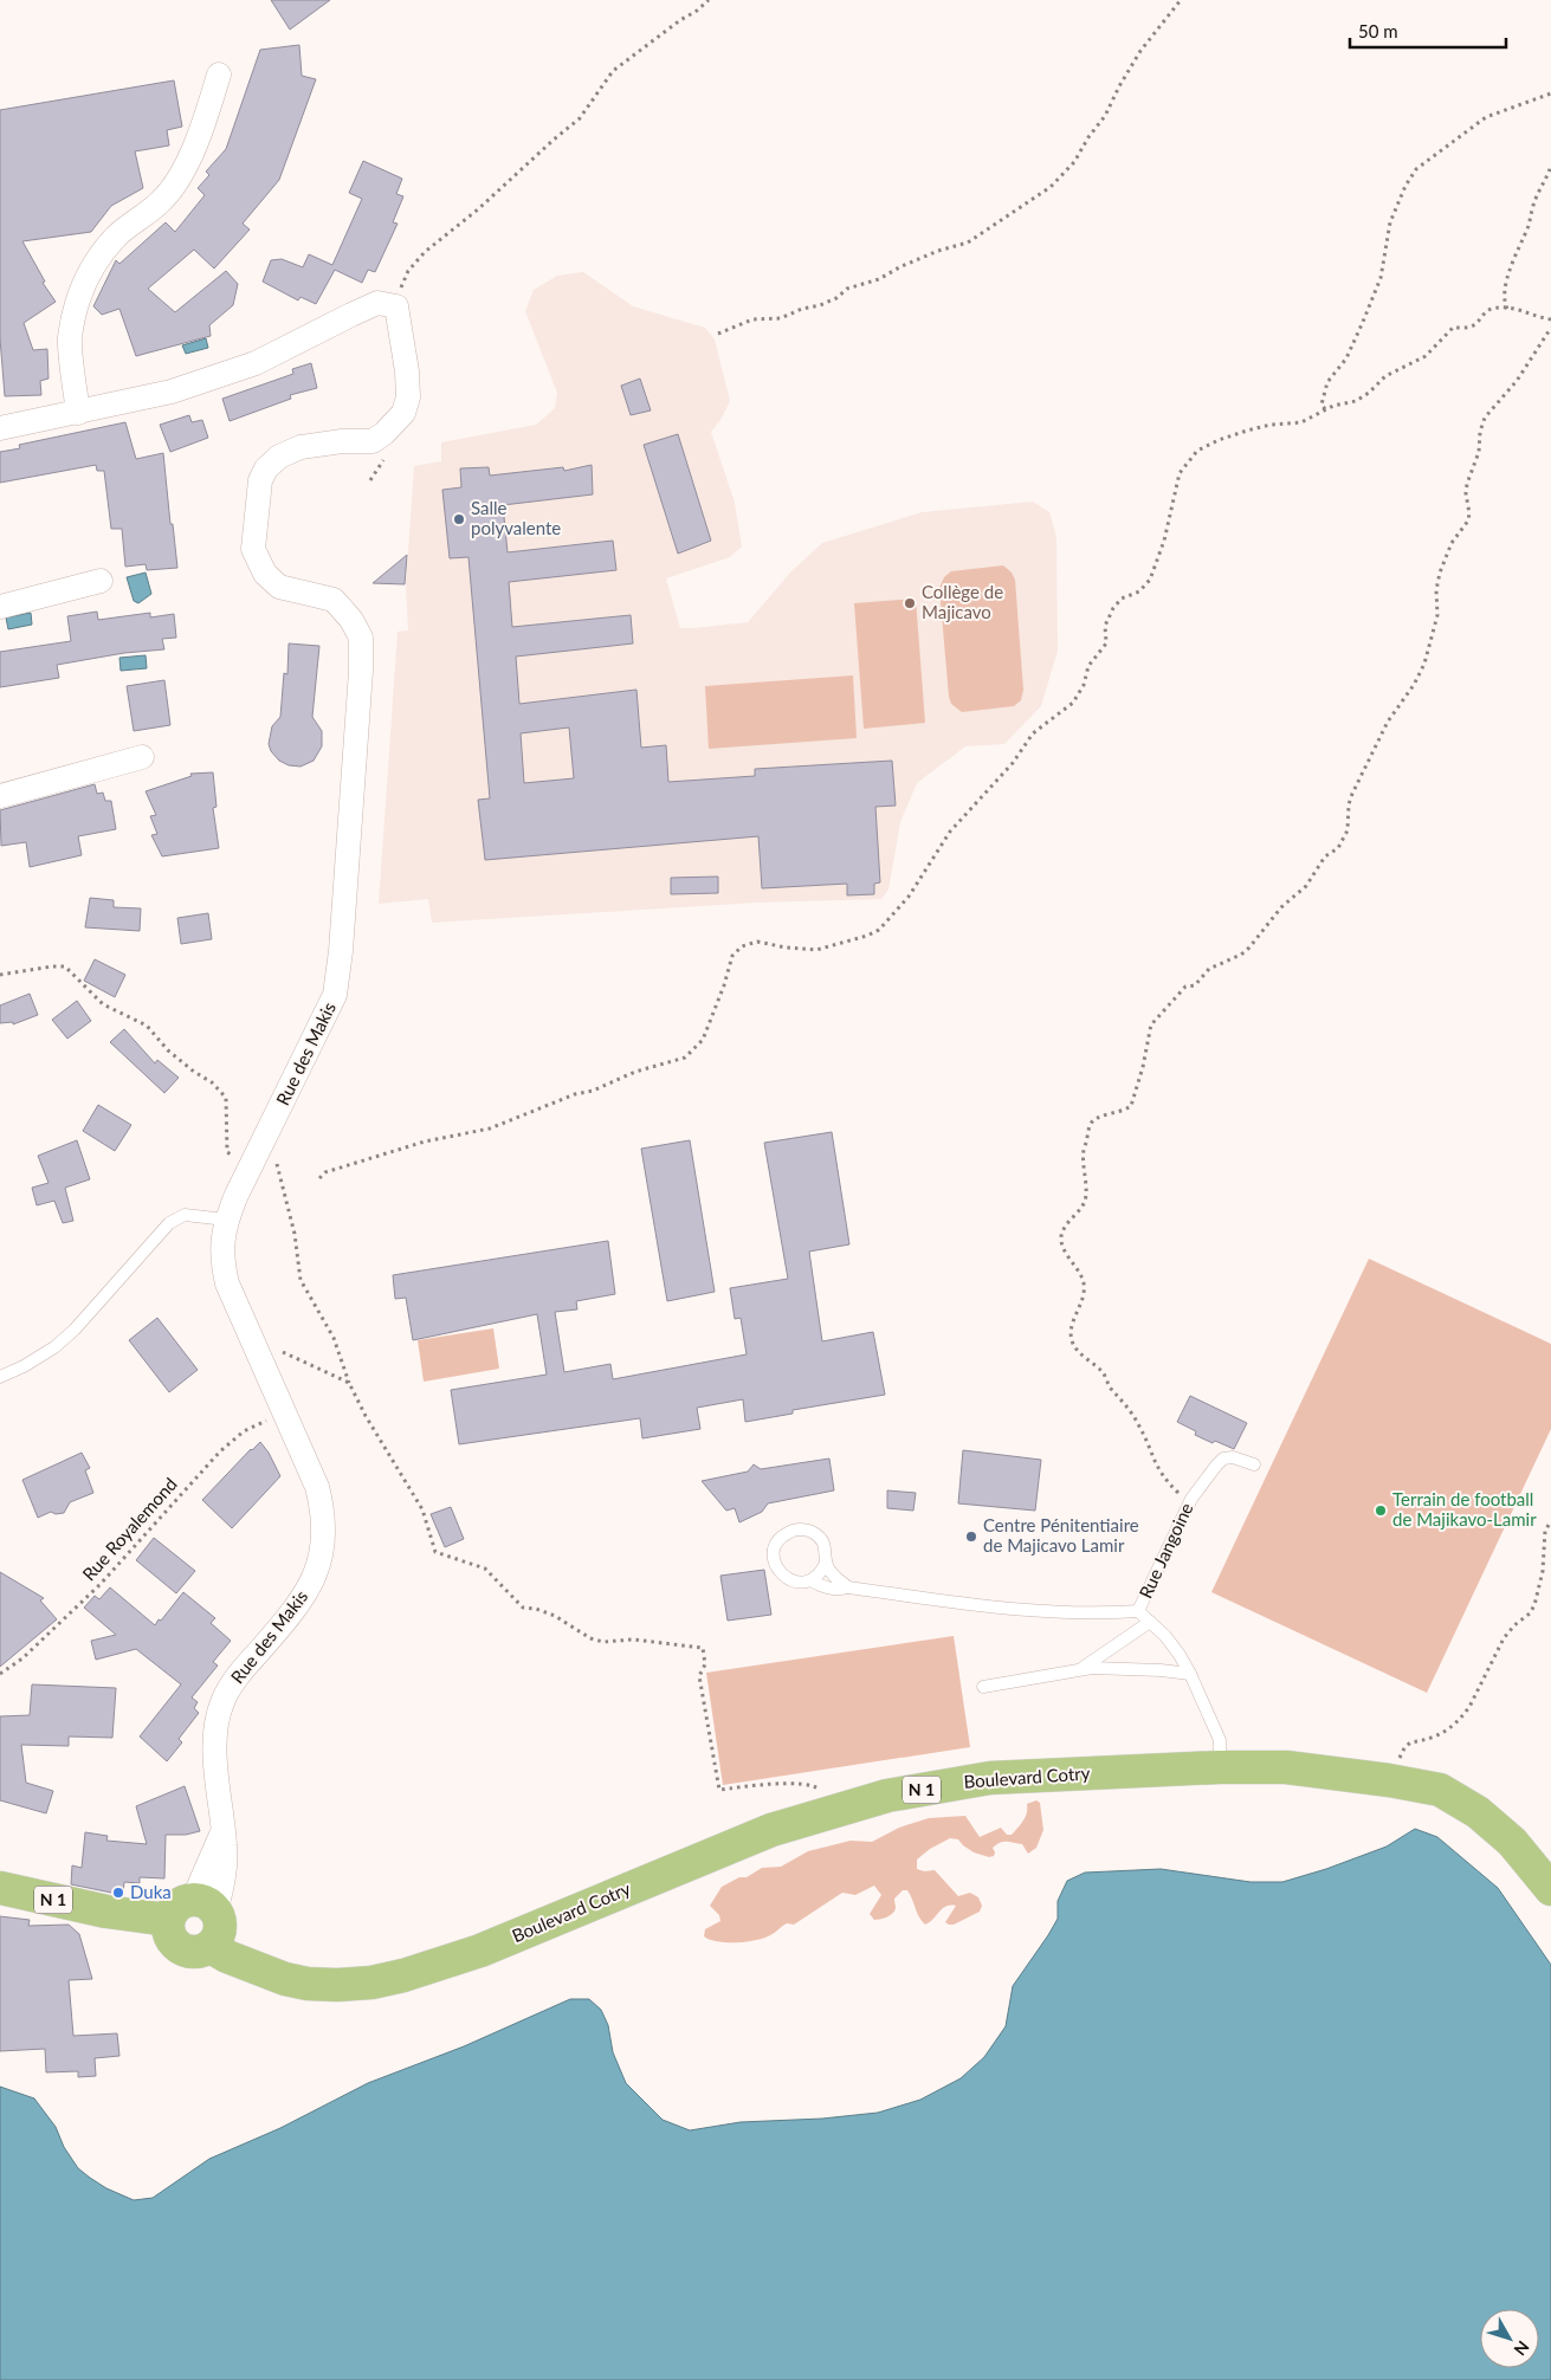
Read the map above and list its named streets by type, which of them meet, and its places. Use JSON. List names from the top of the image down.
{
  "streets": {
    "main road": ["Boulevard Cotry", "N 1"],
    "street": ["Rue des Makis"],
    "lane": ["Rue Jangoine"],
    "path": ["Rue Royalemond"]
  },
  "crossings": [
    ["Rue des Makis", "Rue Royalemond"],
    ["Rue des Makis", "Boulevard Cotry"],
    ["Rue des Makis", "N 1"],
    ["Rue Jangoine", "Boulevard Cotry"],
    ["Boulevard Cotry", "N 1"]
  ],
  "places": [
    "Salle polyvalente",
    "Collège de Majicavo",
    "Terrain de football de Majikavo-Lamir",
    "Centre Pénitentiaire de Majicavo Lamir",
    "Duka"
  ],
  "scale_bar": "50 m",
  "north": "bottom right"
}
